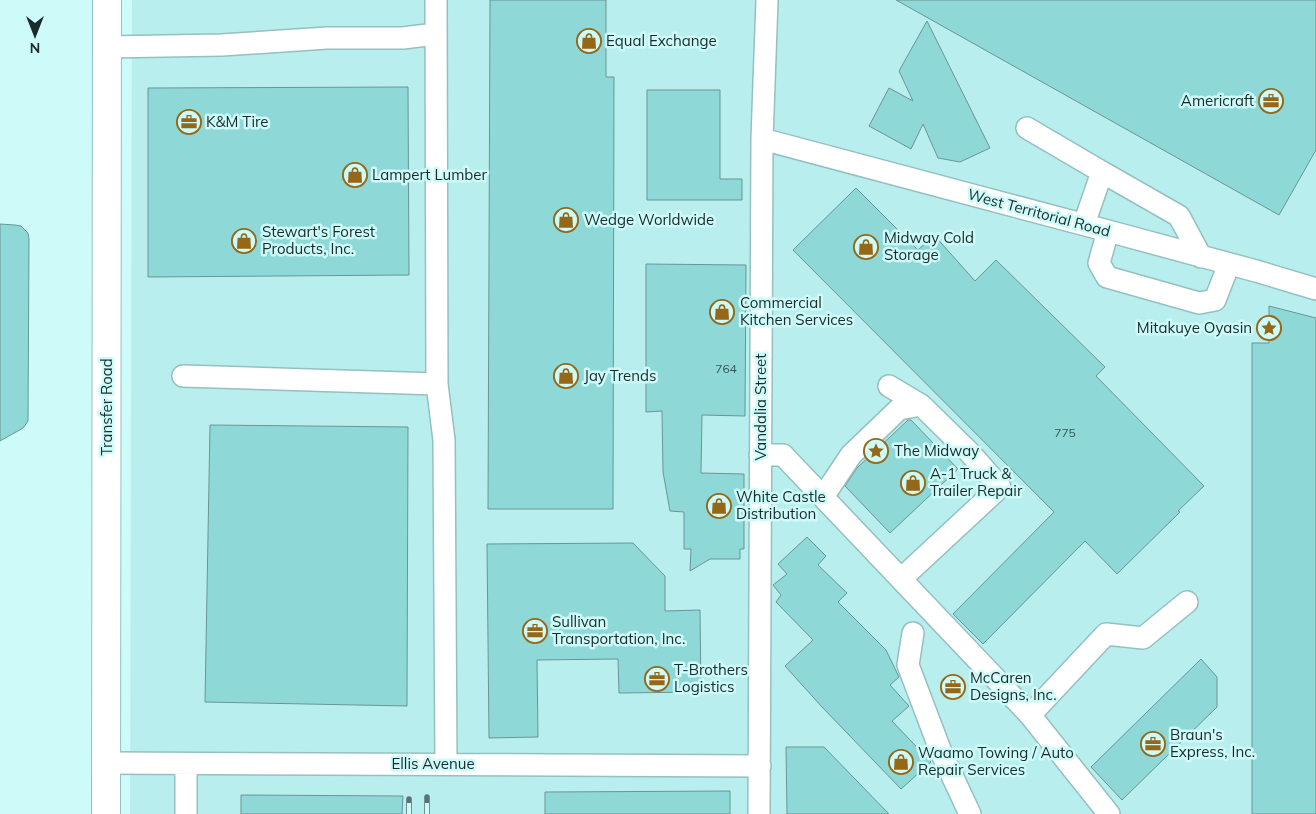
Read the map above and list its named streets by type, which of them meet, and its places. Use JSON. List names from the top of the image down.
{
  "streets": {
    "main road": ["Transfer Road"],
    "street": ["West Territorial Road", "Vandalia Street", "Ellis Avenue"]
  },
  "crossings": [
    ["West Territorial Road", "Vandalia Street"],
    ["Transfer Road", "Ellis Avenue"],
    ["Vandalia Street", "Ellis Avenue"]
  ],
  "places": {
    "shop": [
      "Equal Exchange",
      "Lampert Lumber",
      "Wedge Worldwide",
      "Stewart's Forest Products, Inc.",
      "Midway Cold Storage",
      "Commercial Kitchen Services",
      "Jay Trends",
      "A-1 Truck & Trailer Repair",
      "White Castle Distribution",
      "Waamo Towing / Auto Repair Services"
    ],
    "office": [
      "Americraft",
      "K&M Tire",
      "Sullivan Transportation, Inc.",
      "T-Brothers Logistics",
      "McCaren Designs, Inc.",
      "Braun's Express, Inc."
    ],
    "place": ["Mitakuye Oyasin", "The Midway"]
  },
  "house_numbers": ["764", "775"],
  "north": "bottom"
}
